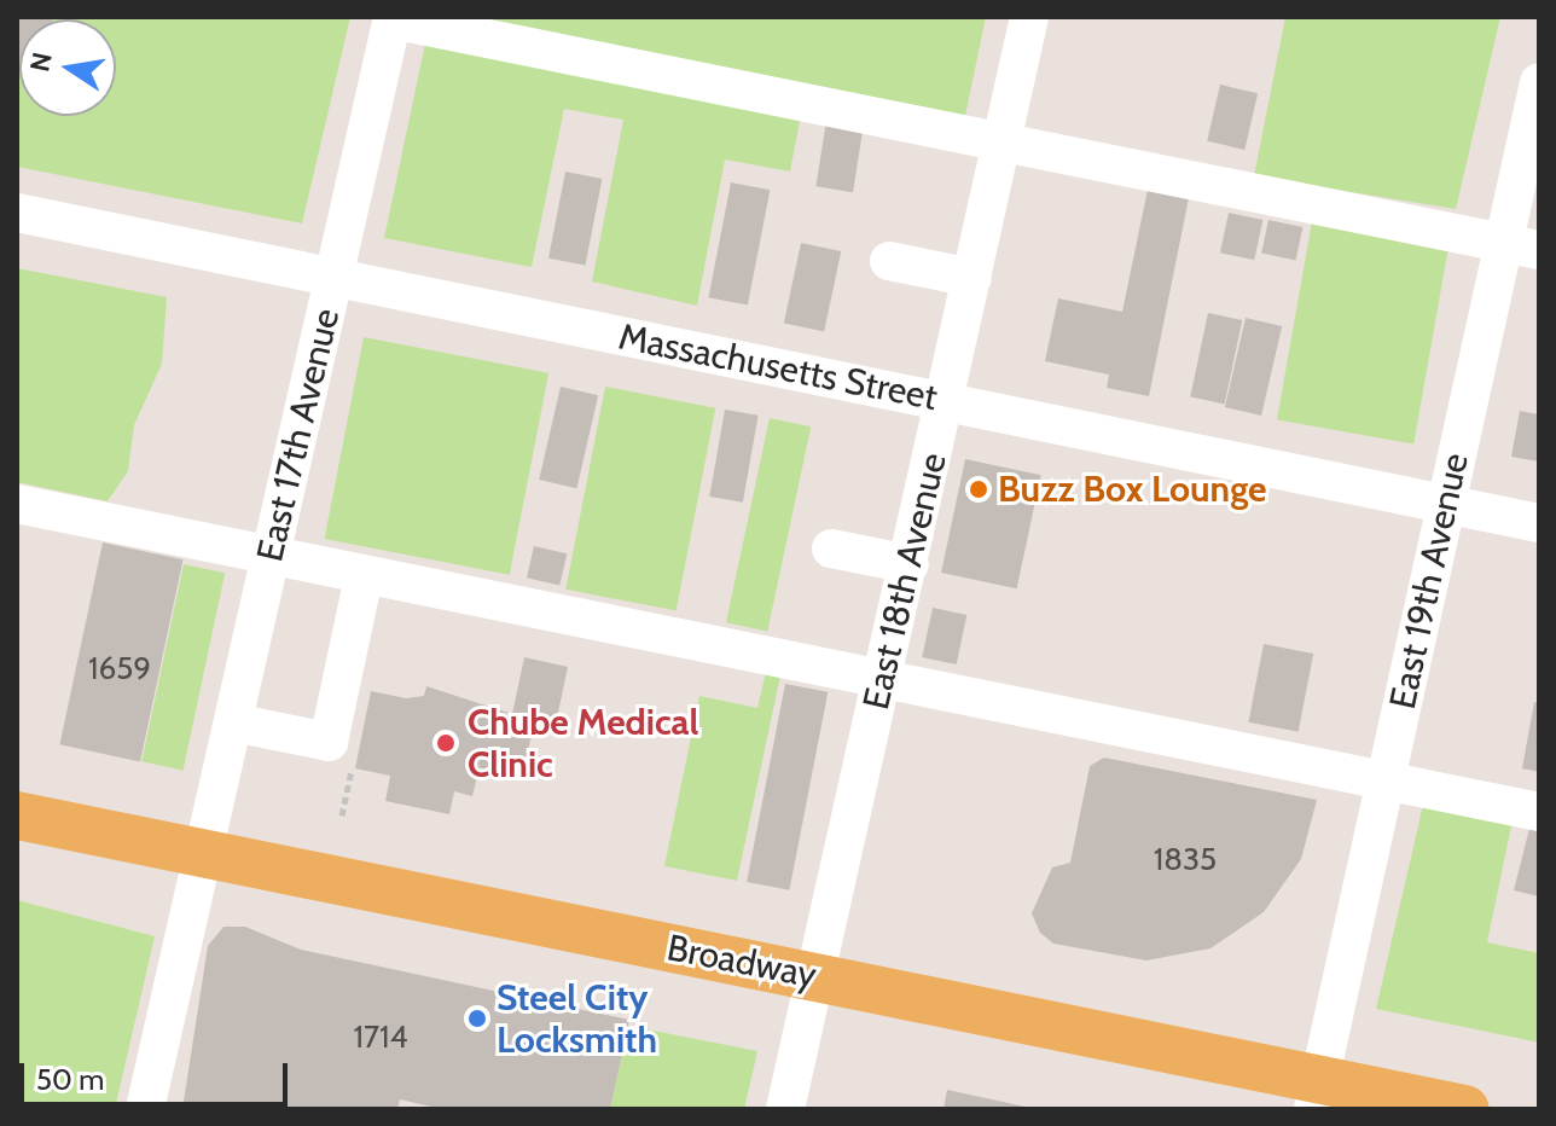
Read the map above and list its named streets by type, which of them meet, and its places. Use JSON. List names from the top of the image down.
{
  "streets": {
    "main road": ["Broadway"],
    "street": [
      "Massachusetts Street",
      "East 17th Avenue",
      "East 18th Avenue",
      "East 19th Avenue"
    ]
  },
  "crossings": [
    ["Massachusetts Street", "East 17th Avenue"],
    ["Massachusetts Street", "East 18th Avenue"],
    ["Massachusetts Street", "East 19th Avenue"],
    ["East 17th Avenue", "Broadway"],
    ["East 18th Avenue", "Broadway"],
    ["East 19th Avenue", "Broadway"]
  ],
  "places": ["Buzz Box Lounge", "Chube Medical Clinic", "Steel City Locksmith"],
  "house_numbers": ["1659", "1835", "1714"],
  "scale_bar": "50 m",
  "north": "left"
}
